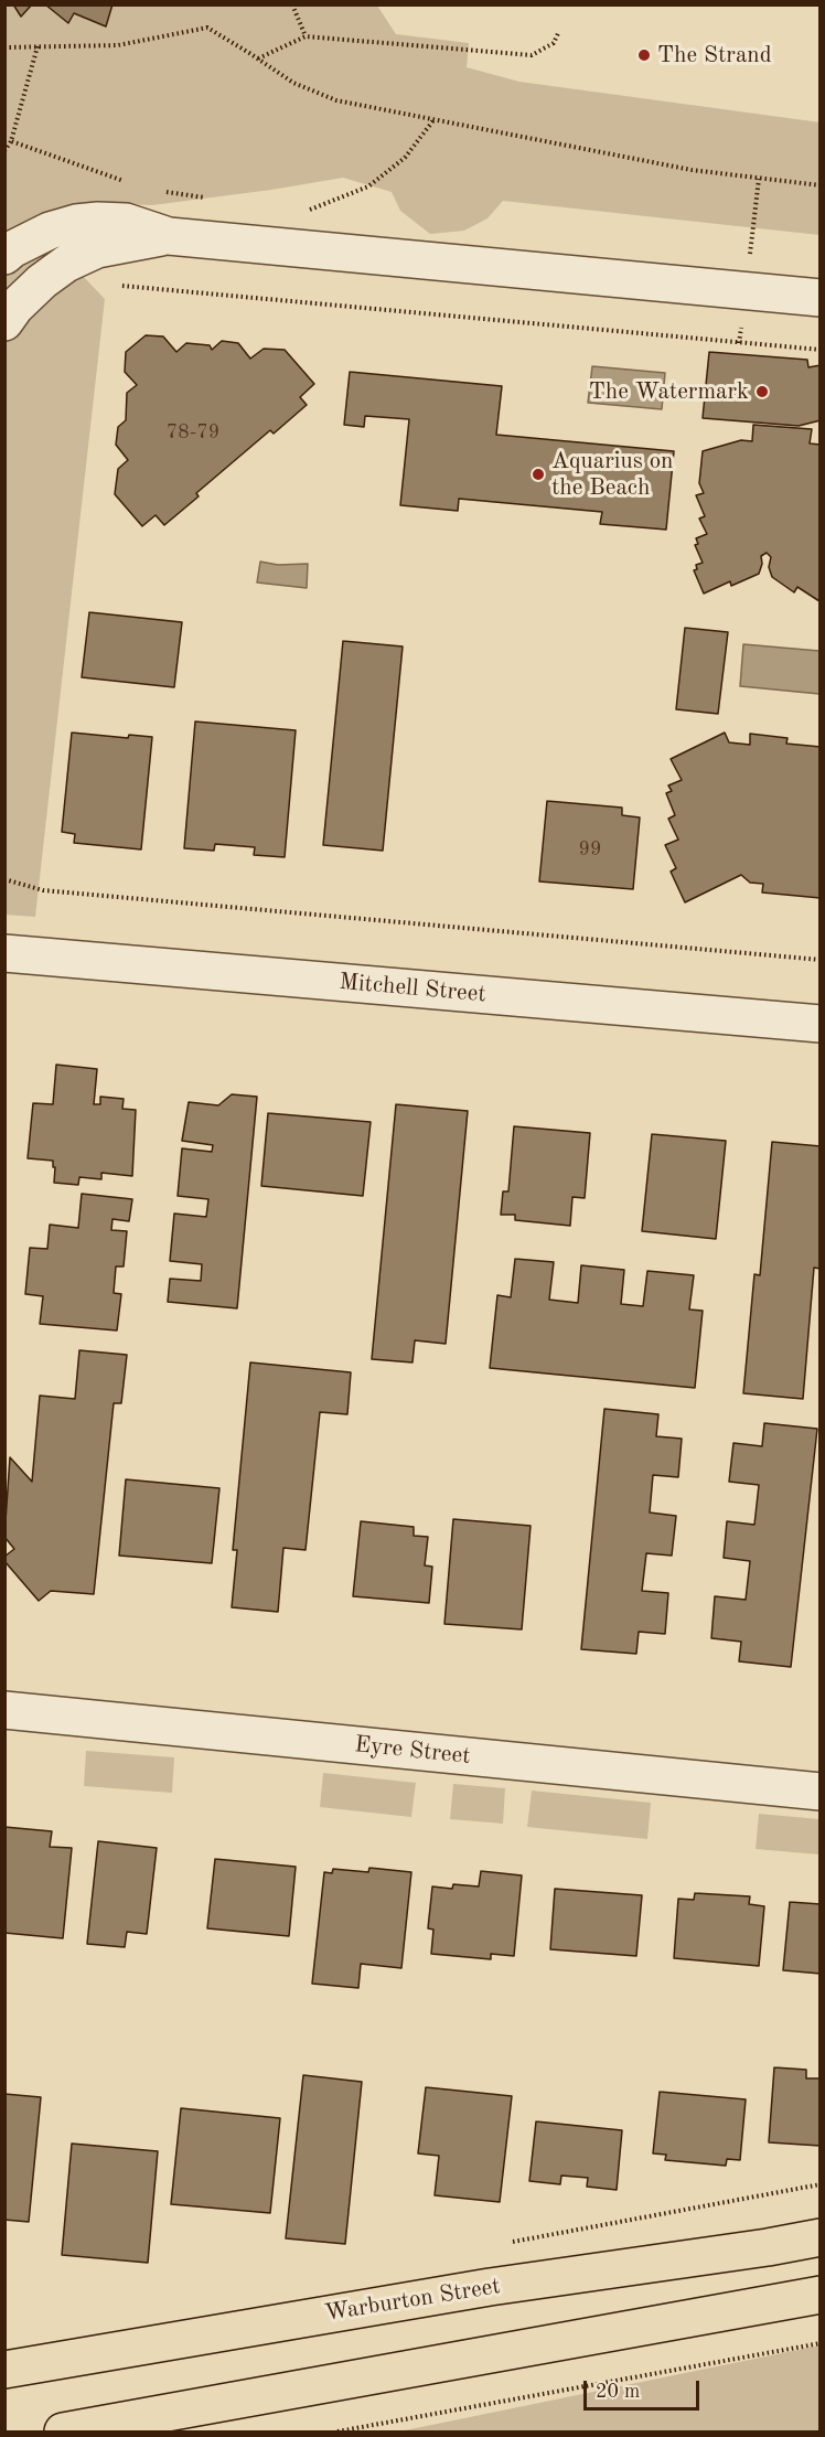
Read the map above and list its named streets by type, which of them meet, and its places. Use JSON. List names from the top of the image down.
{
  "streets": {
    "main road": ["Warburton Street"],
    "street": ["Mitchell Street", "Eyre Street"]
  },
  "places": ["The Strand", "The Watermark", "Aquarius on the Beach"],
  "house_numbers": ["78-79", "99"],
  "scale_bar": "20 m"
}
